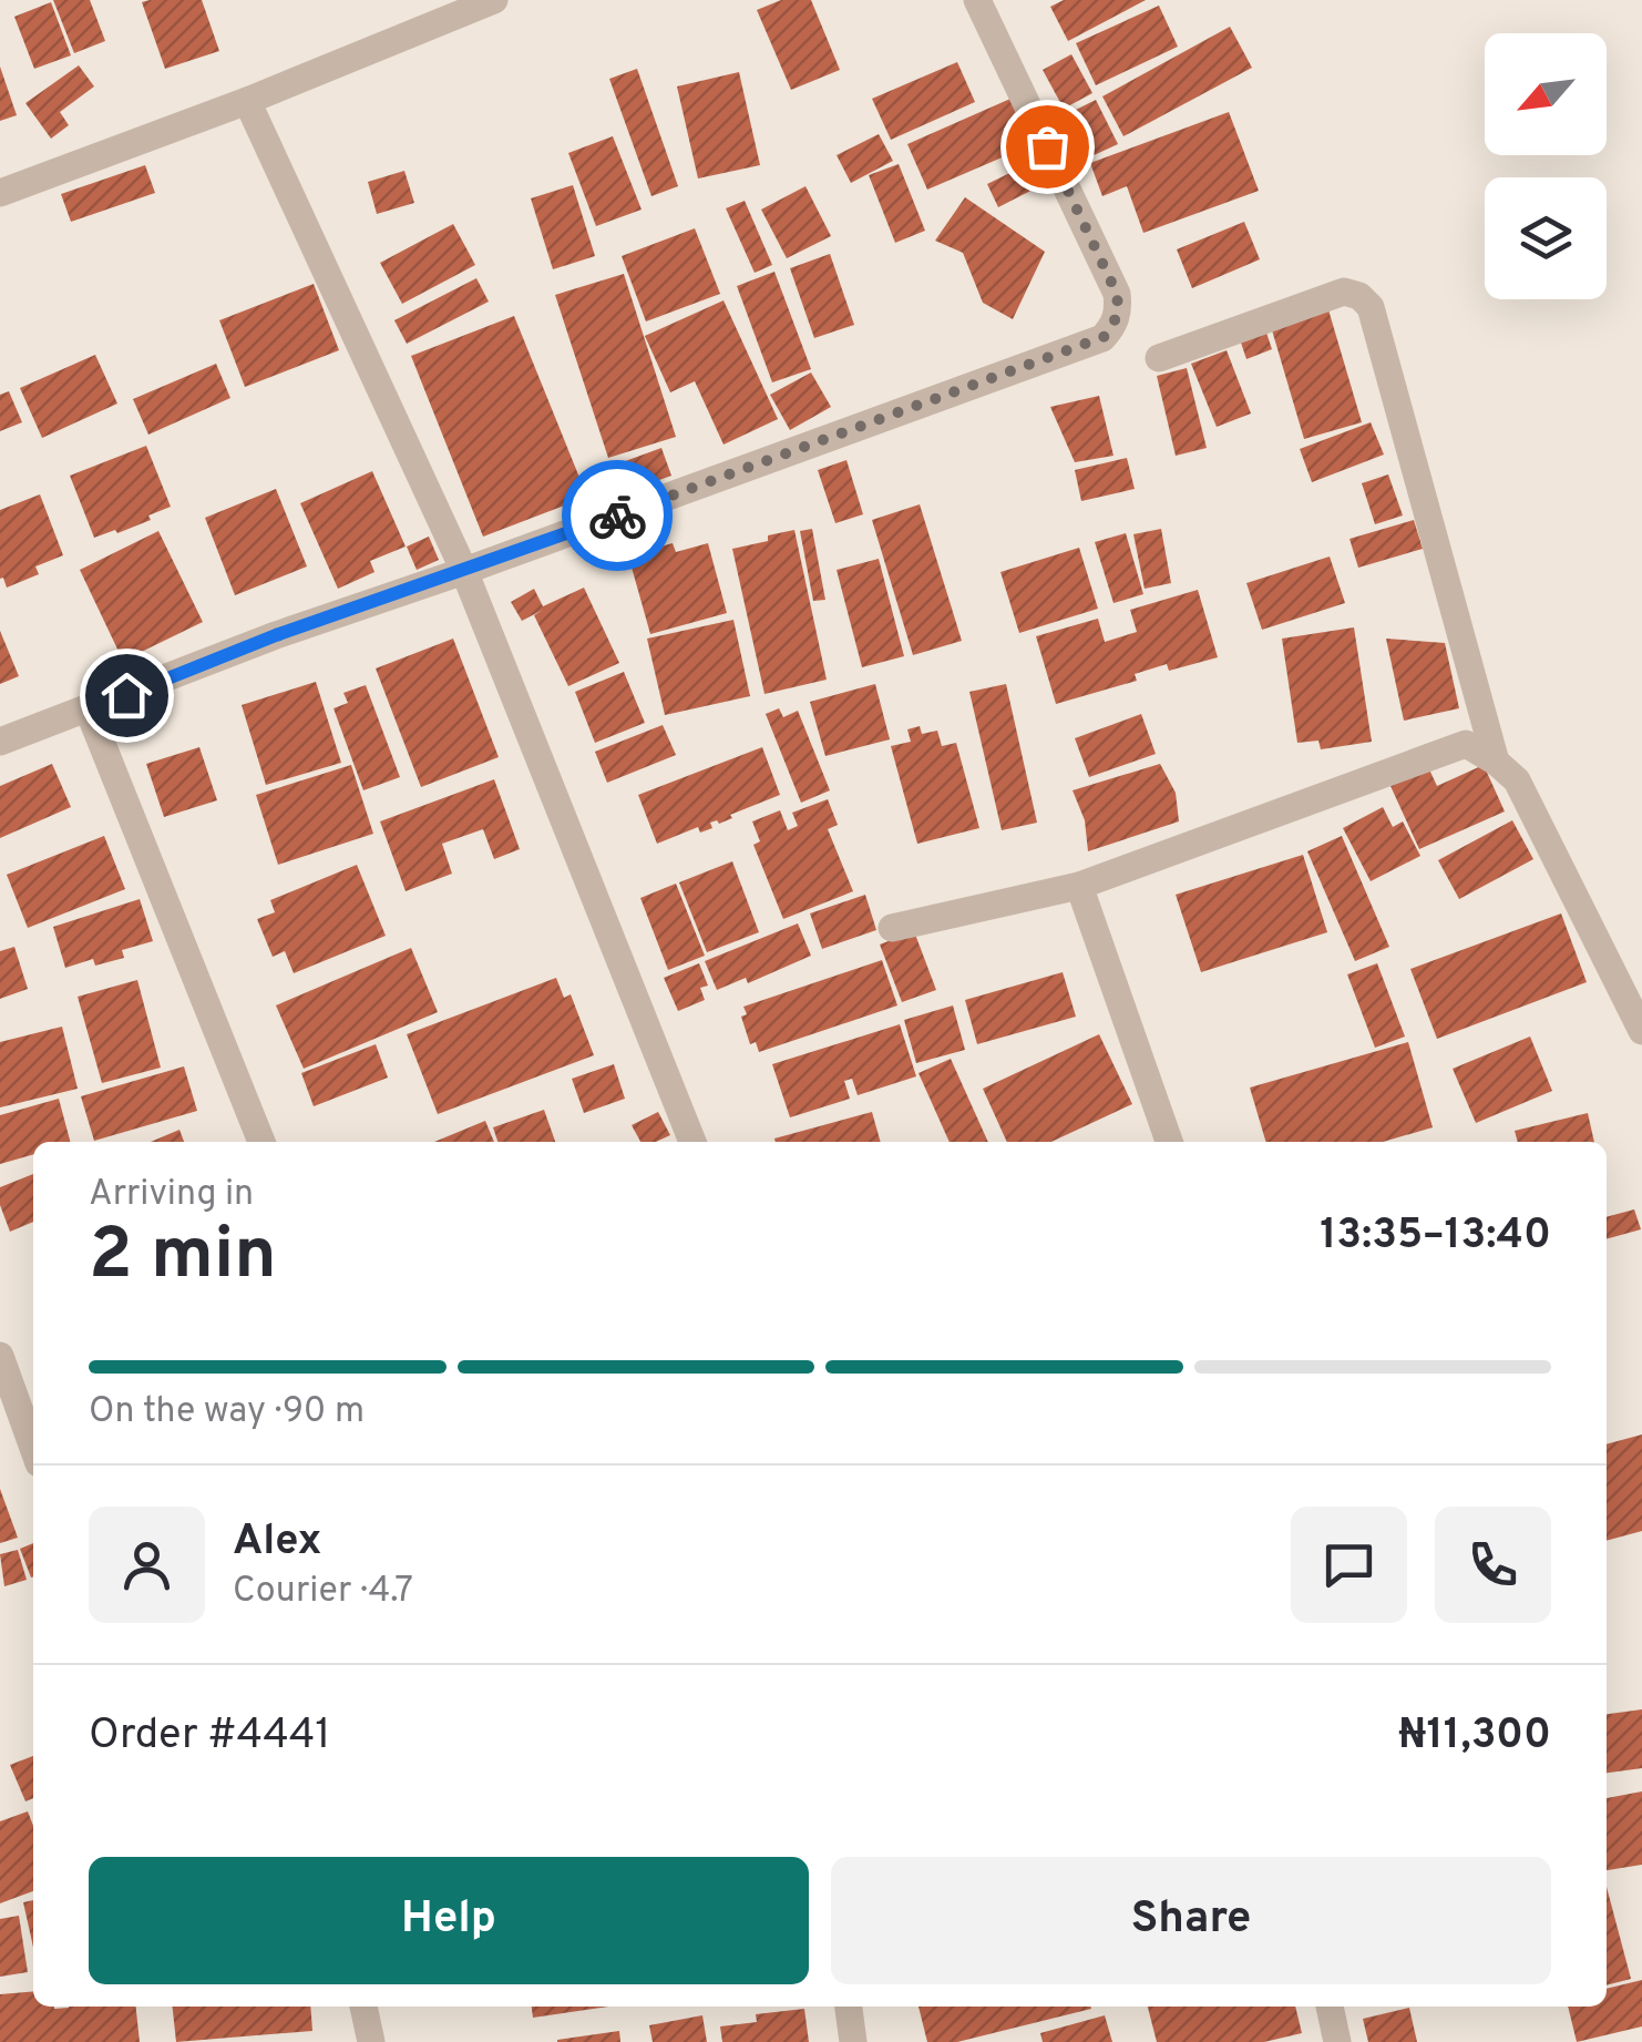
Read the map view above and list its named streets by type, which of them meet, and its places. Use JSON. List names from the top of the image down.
{
  "north": "bottom left",
  "page": {
    "heading": ["2 min", "Arriving in", "13:35–13:40"],
    "panel": [
      "Alex",
      "Courier · 4.7",
      "Order #4441",
      "₦11,300"
    ],
    "bar": "On the way · 90 m",
    "buttons": ["Help", "Share"]
  }
}
